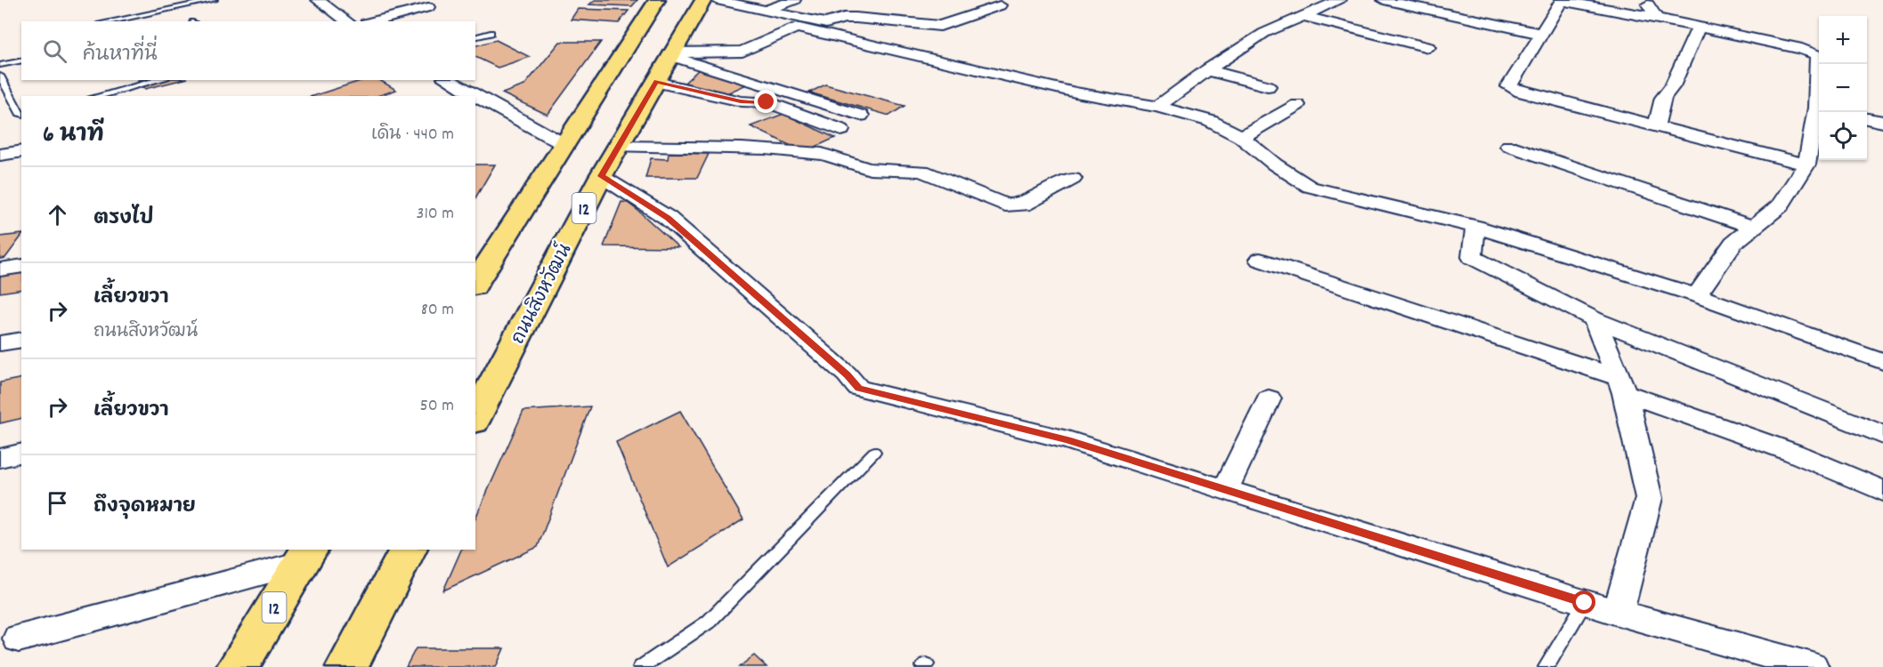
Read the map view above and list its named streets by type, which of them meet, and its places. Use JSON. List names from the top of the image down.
{
  "streets": {
    "main road": ["12", "ถนนสิงหวัฒน์"]
  },
  "page": {
    "map_buttons": ["+", "−"],
    "search": "ค้นหาที่นี่",
    "heading": ["6 นาที", "เดิน · 440 m"],
    "list": [
      ["ตรงไป", "310 m"],
      ["เลี้ยวขวา", "ถนนสิงหวัฒน์", "80 m"],
      ["เลี้ยวขวา", "50 m"],
      "ถึงจุดหมาย"
    ]
  }
}
